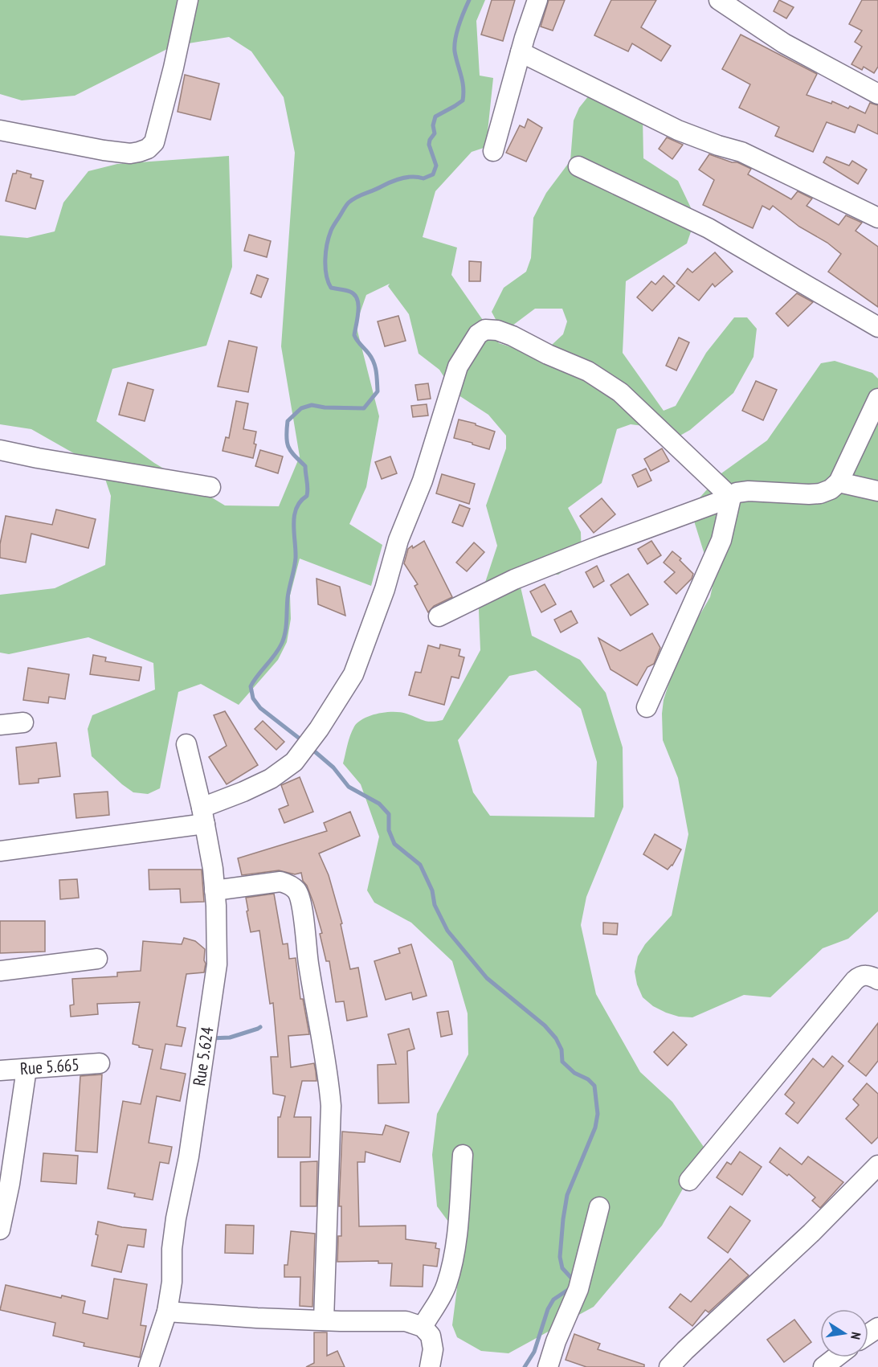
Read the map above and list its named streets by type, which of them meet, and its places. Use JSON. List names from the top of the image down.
{
  "streets": {
    "street": ["Rue 5.624", "Rue 5.665"]
  },
  "north": "right"
}
